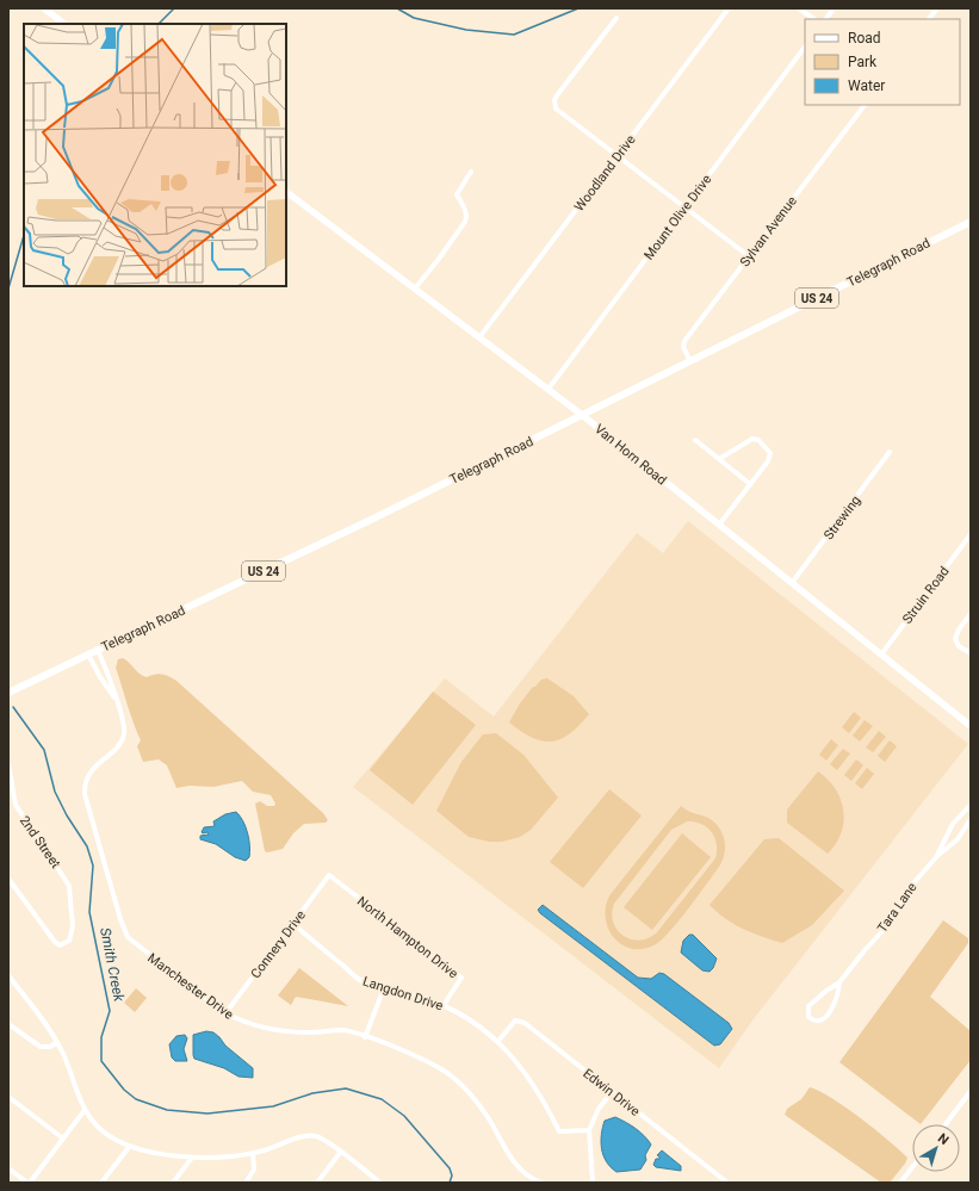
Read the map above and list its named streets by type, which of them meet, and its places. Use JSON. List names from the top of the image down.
{
  "streets": {
    "main road": ["Telegraph Road", "US 24", "Van Horn Road"],
    "street": [
      "Woodland Drive",
      "Mount Olive Drive",
      "Sylvan Avenue",
      "Strewing",
      "Struin Road",
      "2nd Street",
      "Tara Lane",
      "North Hampton Drive",
      "Connery Drive",
      "Manchester Drive",
      "Langdon Drive",
      "Edwin Drive"
    ]
  },
  "crossings": [
    ["Woodland Drive", "Van Horn Road"],
    ["Mount Olive Drive", "Van Horn Road"],
    ["Sylvan Avenue", "Telegraph Road"],
    ["Telegraph Road", "Van Horn Road"],
    ["Telegraph Road", "Manchester Drive"],
    ["Van Horn Road", "Strewing"],
    ["Van Horn Road", "Struin Road"],
    ["North Hampton Drive", "Connery Drive"],
    ["North Hampton Drive", "Langdon Drive"],
    ["Connery Drive", "Manchester Drive"],
    ["Connery Drive", "Langdon Drive"],
    ["Langdon Drive", "Edwin Drive"]
  ],
  "water": ["Smith Creek"],
  "legend": ["Road", "Park", "Water"],
  "north": "top right"
}
